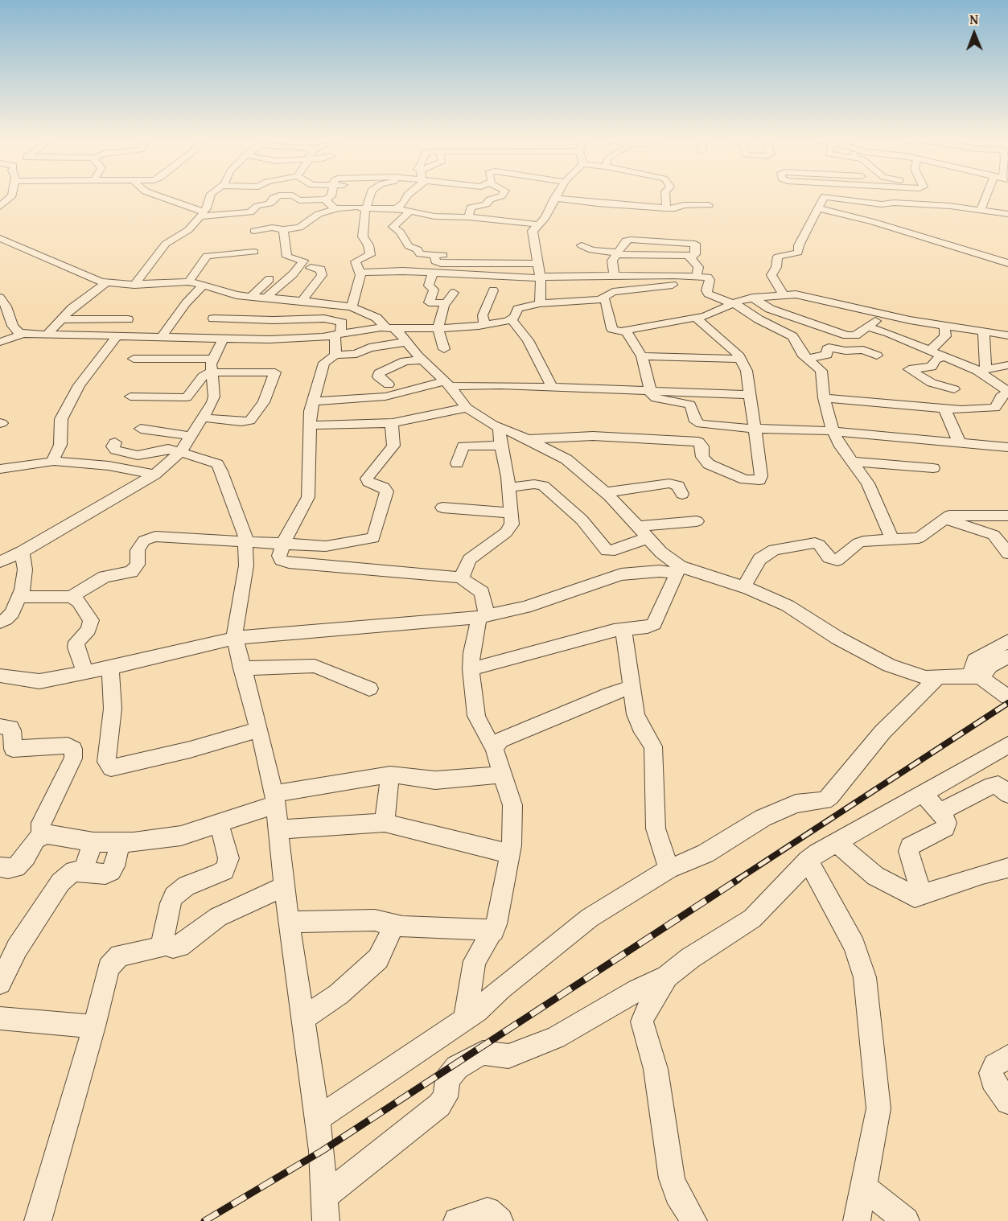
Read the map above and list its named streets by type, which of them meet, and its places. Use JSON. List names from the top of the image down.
{
  "north": "top"
}
